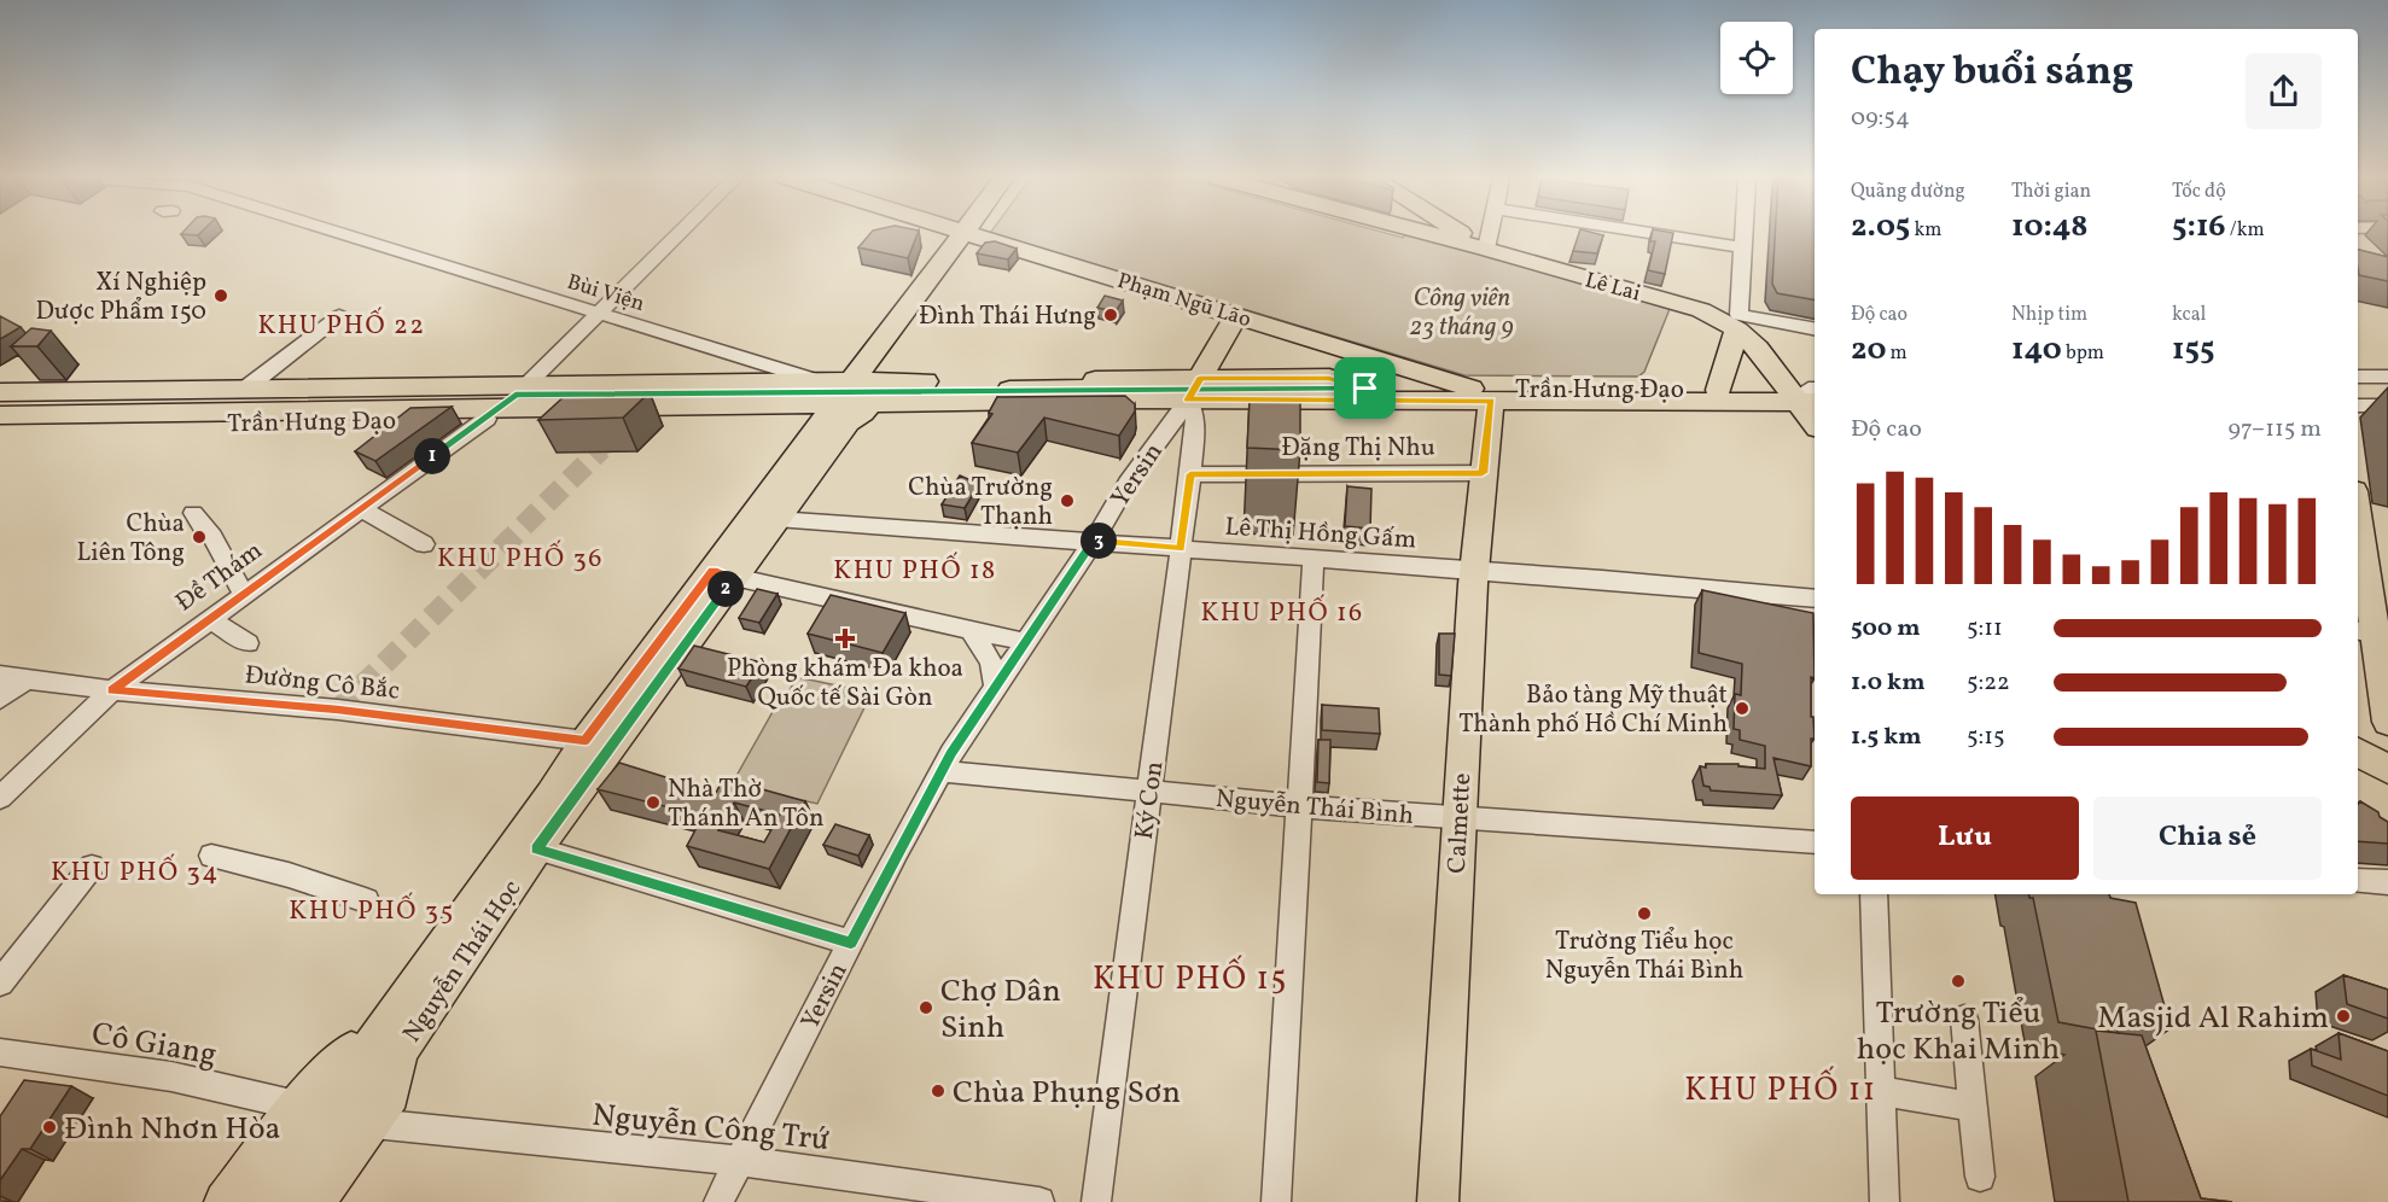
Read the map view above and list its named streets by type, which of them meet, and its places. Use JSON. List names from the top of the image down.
{
  "streets": {
    "main road": [
      "Lê Lai",
      "Phạm Ngũ Lão",
      "Trần Hưng Đạo",
      "Yersin",
      "Calmette",
      "Nguyễn Thái Học"
    ],
    "street": [
      "Bùi Viện",
      "Ðặng Thị Nhu",
      "Lê Thị Hồng Gấm",
      "Ðề Thám",
      "Đường Cô Bắc",
      "Ký Con",
      "Nguyễn Thái Bình",
      "Cô Giang",
      "Nguyễn Công Trứ"
    ]
  },
  "crossings": [
    ["Lê Lai", "Trần Hưng Đạo"],
    ["Bùi Viện", "Trần Hưng Đạo"],
    ["Bùi Viện", "Ðề Thám"],
    ["Phạm Ngũ Lão", "Trần Hưng Đạo"],
    ["Phạm Ngũ Lão", "Yersin"],
    ["Phạm Ngũ Lão", "Nguyễn Thái Học"],
    ["Trần Hưng Đạo", "Yersin"],
    ["Trần Hưng Đạo", "Ðề Thám"],
    ["Trần Hưng Đạo", "Ký Con"],
    ["Trần Hưng Đạo", "Calmette"],
    ["Trần Hưng Đạo", "Nguyễn Thái Học"],
    ["Ðặng Thị Nhu", "Ký Con"],
    ["Ðặng Thị Nhu", "Calmette"],
    ["Yersin", "Lê Thị Hồng Gấm"],
    ["Yersin", "Ký Con"],
    ["Yersin", "Nguyễn Thái Bình"],
    ["Yersin", "Nguyễn Công Trứ"],
    ["Lê Thị Hồng Gấm", "Ký Con"],
    ["Lê Thị Hồng Gấm", "Calmette"],
    ["Lê Thị Hồng Gấm", "Nguyễn Thái Học"],
    ["Ðề Thám", "Đường Cô Bắc"],
    ["Đường Cô Bắc", "Nguyễn Thái Học"],
    ["Ký Con", "Nguyễn Thái Bình"],
    ["Nguyễn Thái Bình", "Calmette"],
    ["Nguyễn Thái Học", "Cô Giang"],
    ["Nguyễn Thái Học", "Nguyễn Công Trứ"]
  ],
  "districts": [
    "KHU PHỐ 22",
    "KHU PHỐ 36",
    "KHU PHỐ 18",
    "KHU PHỐ 16",
    "KHU PHỐ 34",
    "KHU PHỐ 35",
    "KHU PHỐ 15",
    "KHU PHỐ 11"
  ],
  "parks": ["Công viên 23 tháng 9"],
  "places": {
    "other": [
      "Xí Nghiệp Dược Phẩm 150",
      "Đình Thái Hưng",
      "Chùa Trường Thạnh",
      "Chùa Liên Tông",
      "Bảo tàng Mỹ thuật Thành phố Hồ Chí Minh",
      "Nhà Thờ Thánh An Tôn",
      "Trường Tiểu học Nguyễn Thái Bình",
      "Trường Tiểu học Khai Minh",
      "Chợ Dân Sinh",
      "Masjid Al Rahim",
      "Chùa Phụng Sơn",
      "Đình Nhơn Hòa"
    ],
    "health": ["Phòng khám Đa khoa Quốc tế Sài Gòn"]
  },
  "page": {
    "heading": ["Chạy buổi sáng", "09:54"],
    "stats": [
      ["Quãng đường", "2.05 km"],
      ["Thời gian", "10:48"],
      ["Tốc độ", "5:16 /km"],
      ["Độ cao", "20 m"],
      ["Nhịp tim", "140 bpm"],
      ["kcal", "155"]
    ],
    "chart": ["Độ cao", "97–115 m"],
    "pins": ["1", "3", "2"],
    "list": [
      {
        "name": "500 m",
        "note": "5:11"
      },
      {
        "name": "1.0 km",
        "note": "5:22"
      },
      {
        "name": "1.5 km",
        "note": "5:15"
      }
    ],
    "buttons": ["Lưu", "Chia sẻ"]
  }
}
